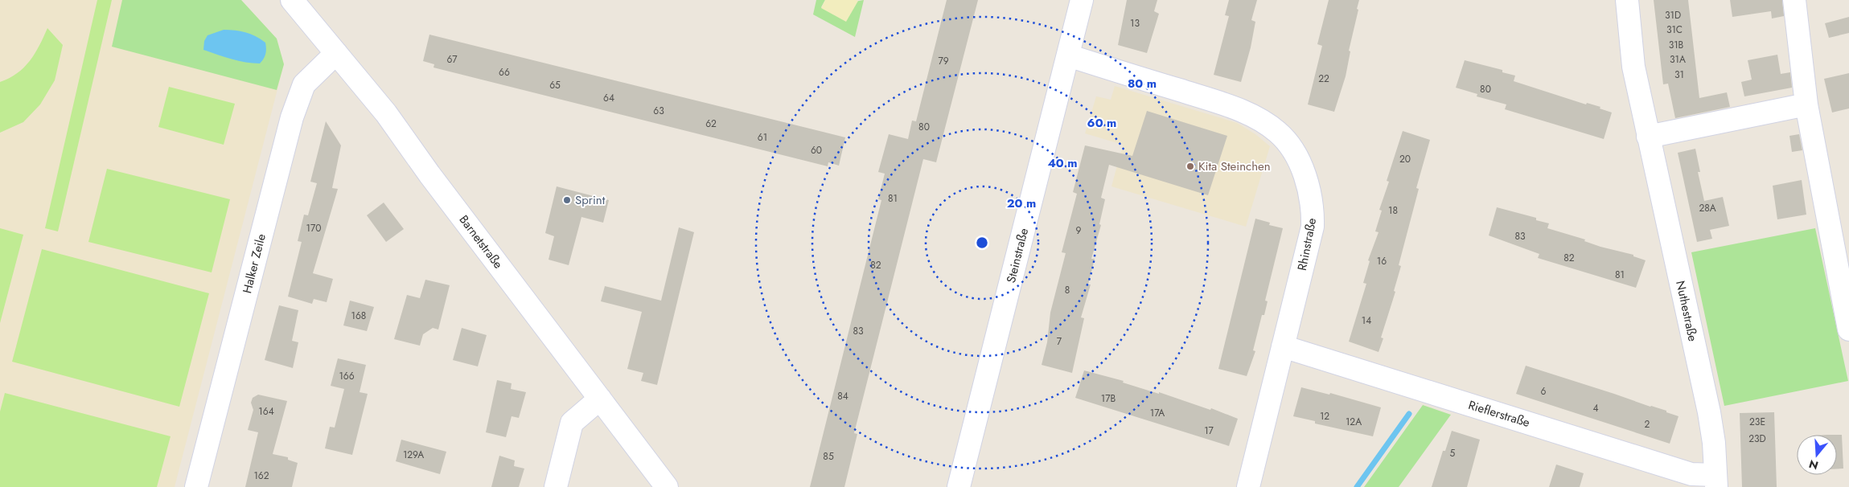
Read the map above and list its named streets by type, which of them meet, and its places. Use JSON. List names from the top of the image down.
{
  "streets": {
    "street": [
      "Barnetstraße",
      "Rhinstraße",
      "Steinstraße",
      "Halker Zeile",
      "Nuthestraße",
      "Rieflerstraße"
    ]
  },
  "crossings": [
    ["Barnetstraße", "Halker Zeile"],
    ["Rhinstraße", "Steinstraße"],
    ["Rhinstraße", "Rieflerstraße"],
    ["Nuthestraße", "Rieflerstraße"]
  ],
  "places": ["Kita Steinchen", "Sprint"],
  "house_numbers": [
    "31D",
    "13",
    "31C",
    "31B",
    "67",
    "31A",
    "79",
    "66",
    "31",
    "22",
    "65",
    "80",
    "64",
    "63",
    "62",
    "80",
    "61",
    "60",
    "20",
    "81",
    "28A",
    "18",
    "170",
    "9",
    "83",
    "82",
    "16",
    "82",
    "81",
    "8",
    "168",
    "14",
    "83",
    "7",
    "166",
    "6",
    "84",
    "17B",
    "4",
    "164",
    "17A",
    "12",
    "12A",
    "23E",
    "2",
    "17",
    "23D",
    "5",
    "129A",
    "85",
    "162"
  ],
  "north": "bottom",
  "rings": [
    "80 m",
    "60 m",
    "40 m",
    "20 m"
  ]
}
